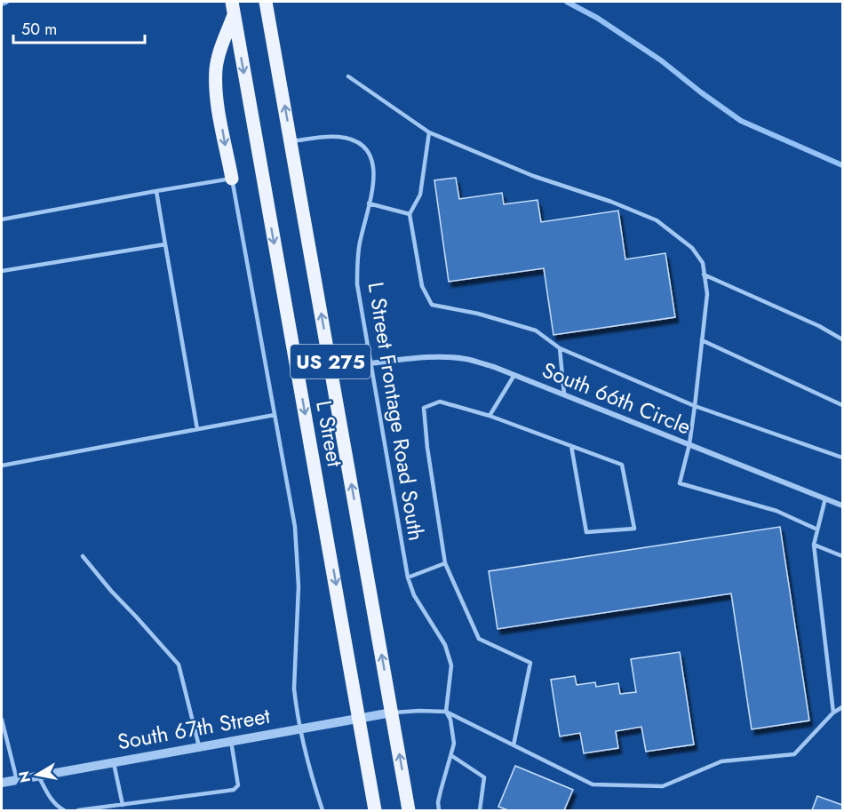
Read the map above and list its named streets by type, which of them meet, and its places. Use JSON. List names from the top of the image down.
{
  "streets": {
    "main road": ["US 275", "L Street"],
    "street": ["South 66th Circle", "South 67th Street"],
    "lane": ["L Street Frontage Road South"]
  },
  "crossings": [
    ["South 66th Circle", "L Street Frontage Road South"],
    ["L Street Frontage Road South", "L Street"],
    ["L Street", "South 67th Street"]
  ],
  "scale_bar": "50 m",
  "north": "left"
}
